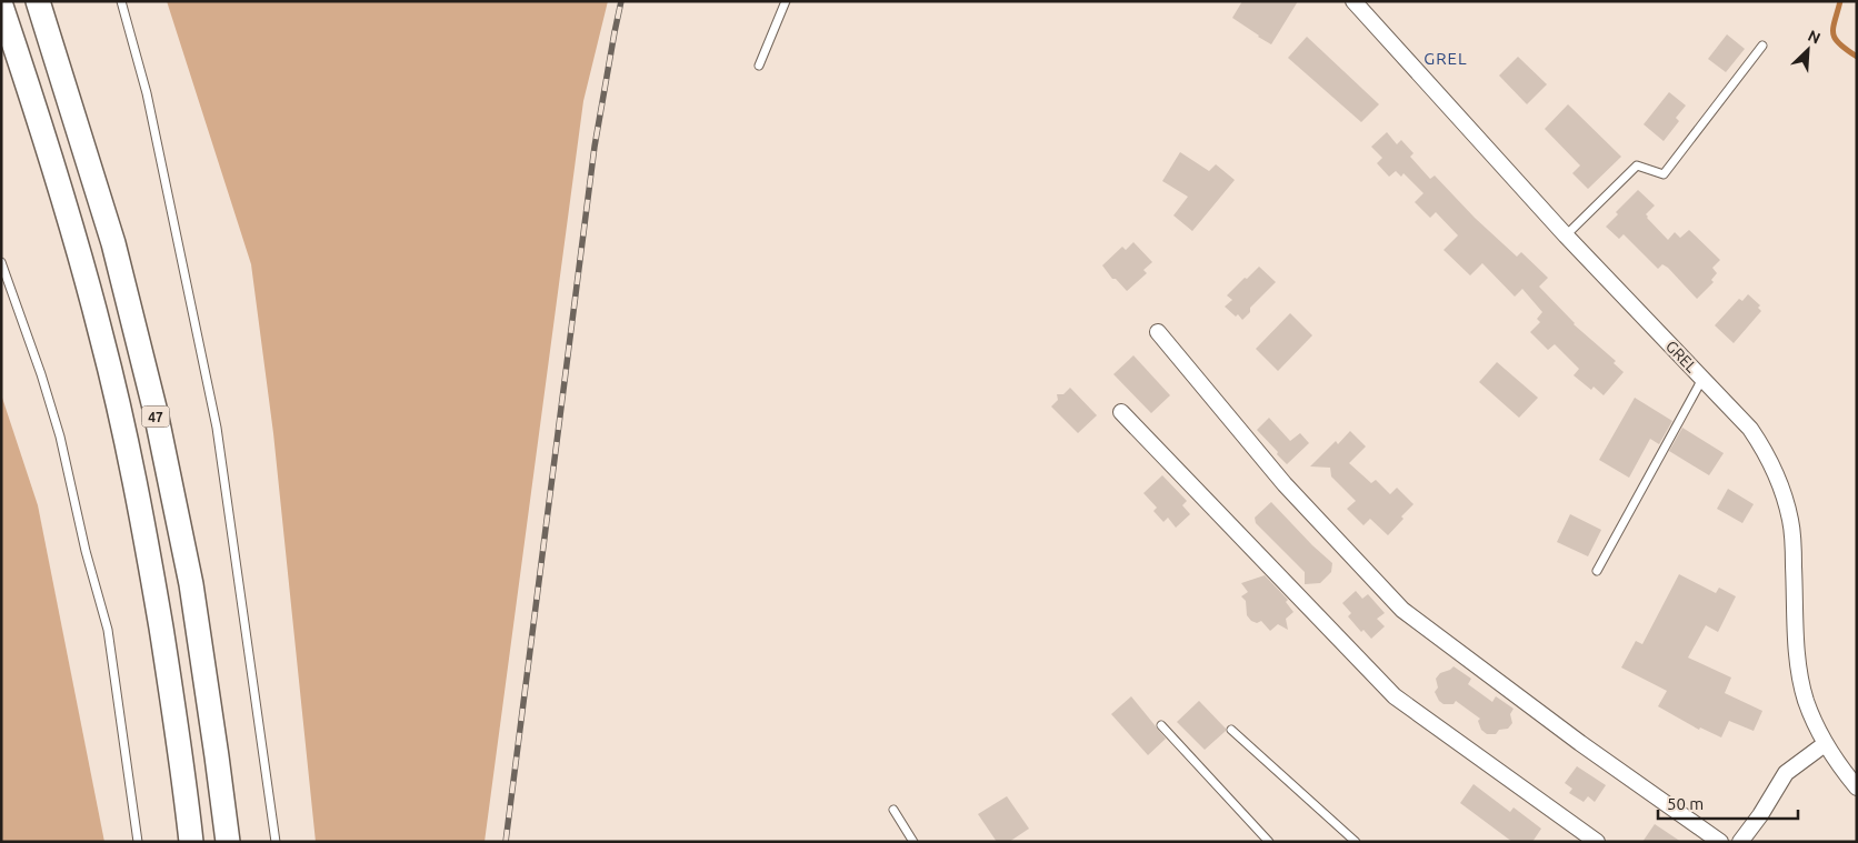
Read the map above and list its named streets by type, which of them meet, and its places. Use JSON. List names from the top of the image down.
{
  "streets": {
    "main road": ["47"],
    "street": ["GREL"]
  },
  "districts": ["GREL"],
  "scale_bar": "50 m",
  "north": "top right"
}
